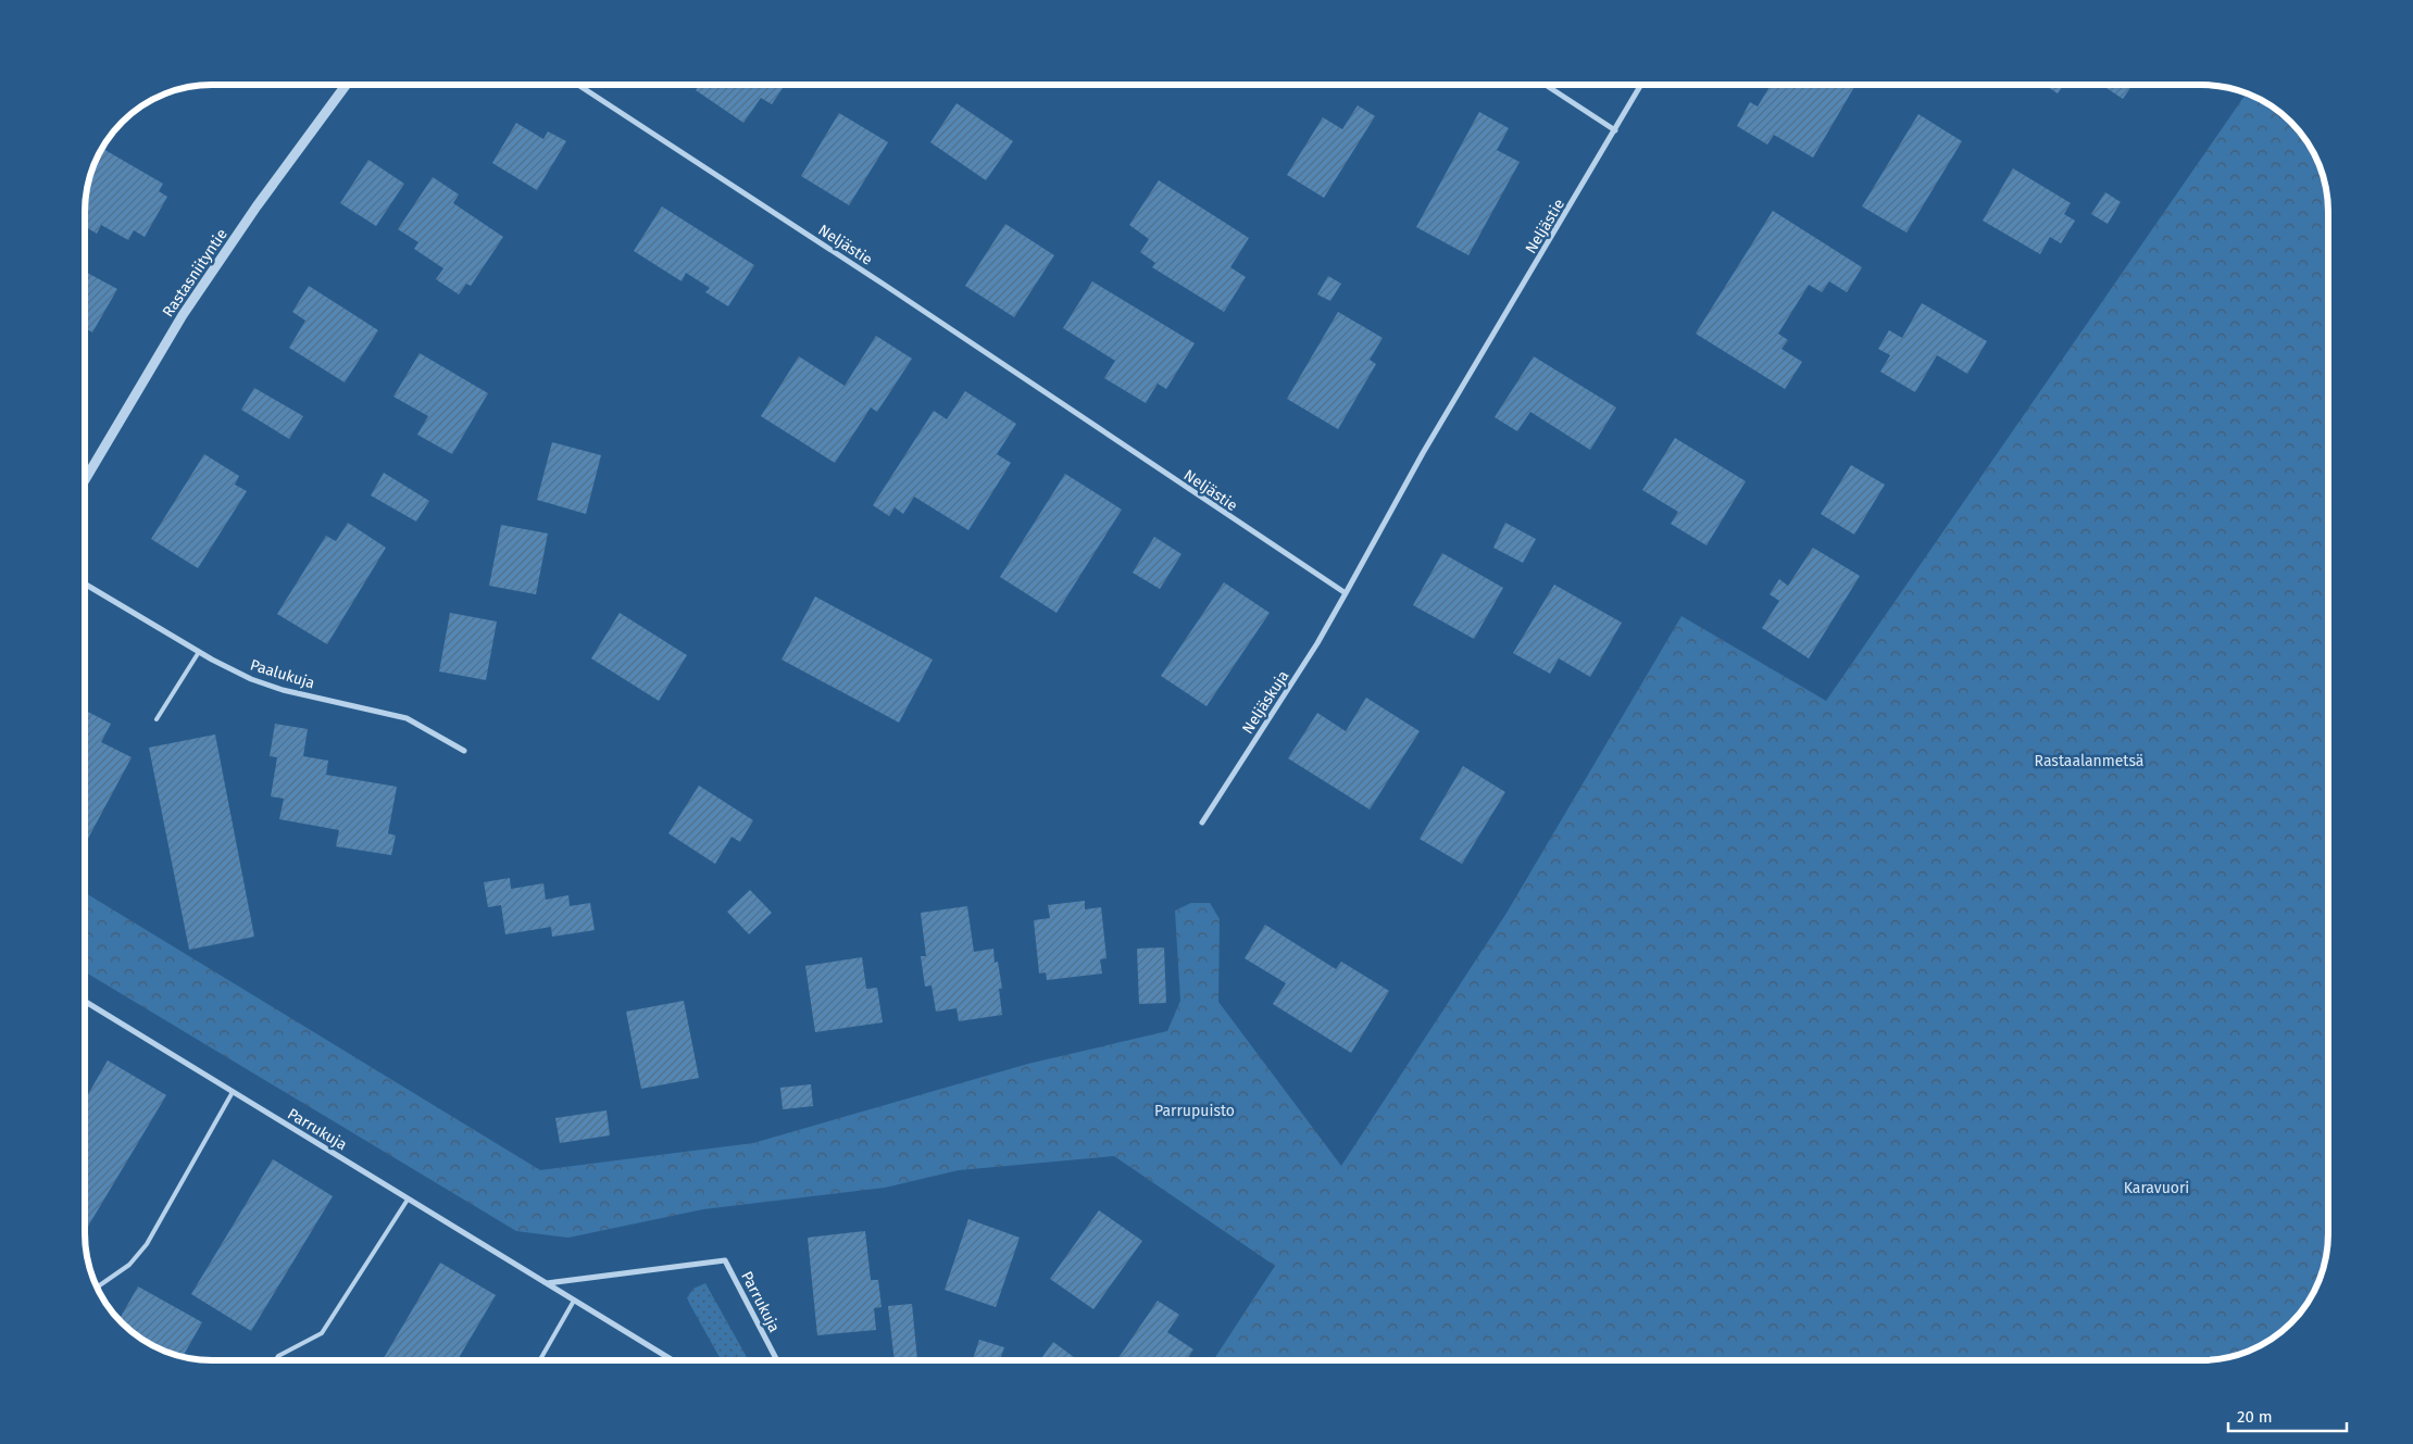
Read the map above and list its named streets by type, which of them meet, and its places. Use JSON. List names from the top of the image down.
{
  "streets": {
    "street": [
      "Neljästie",
      "Rastasniityntie",
      "Paalukuja",
      "Neljäskuja",
      "Parrukuja"
    ]
  },
  "crossings": [
    ["Neljästie", "Neljäskuja"]
  ],
  "parks": ["Rastaalanmetsä", "Parrupuisto", "Karavuori"],
  "scale_bar": "20 m"
}
